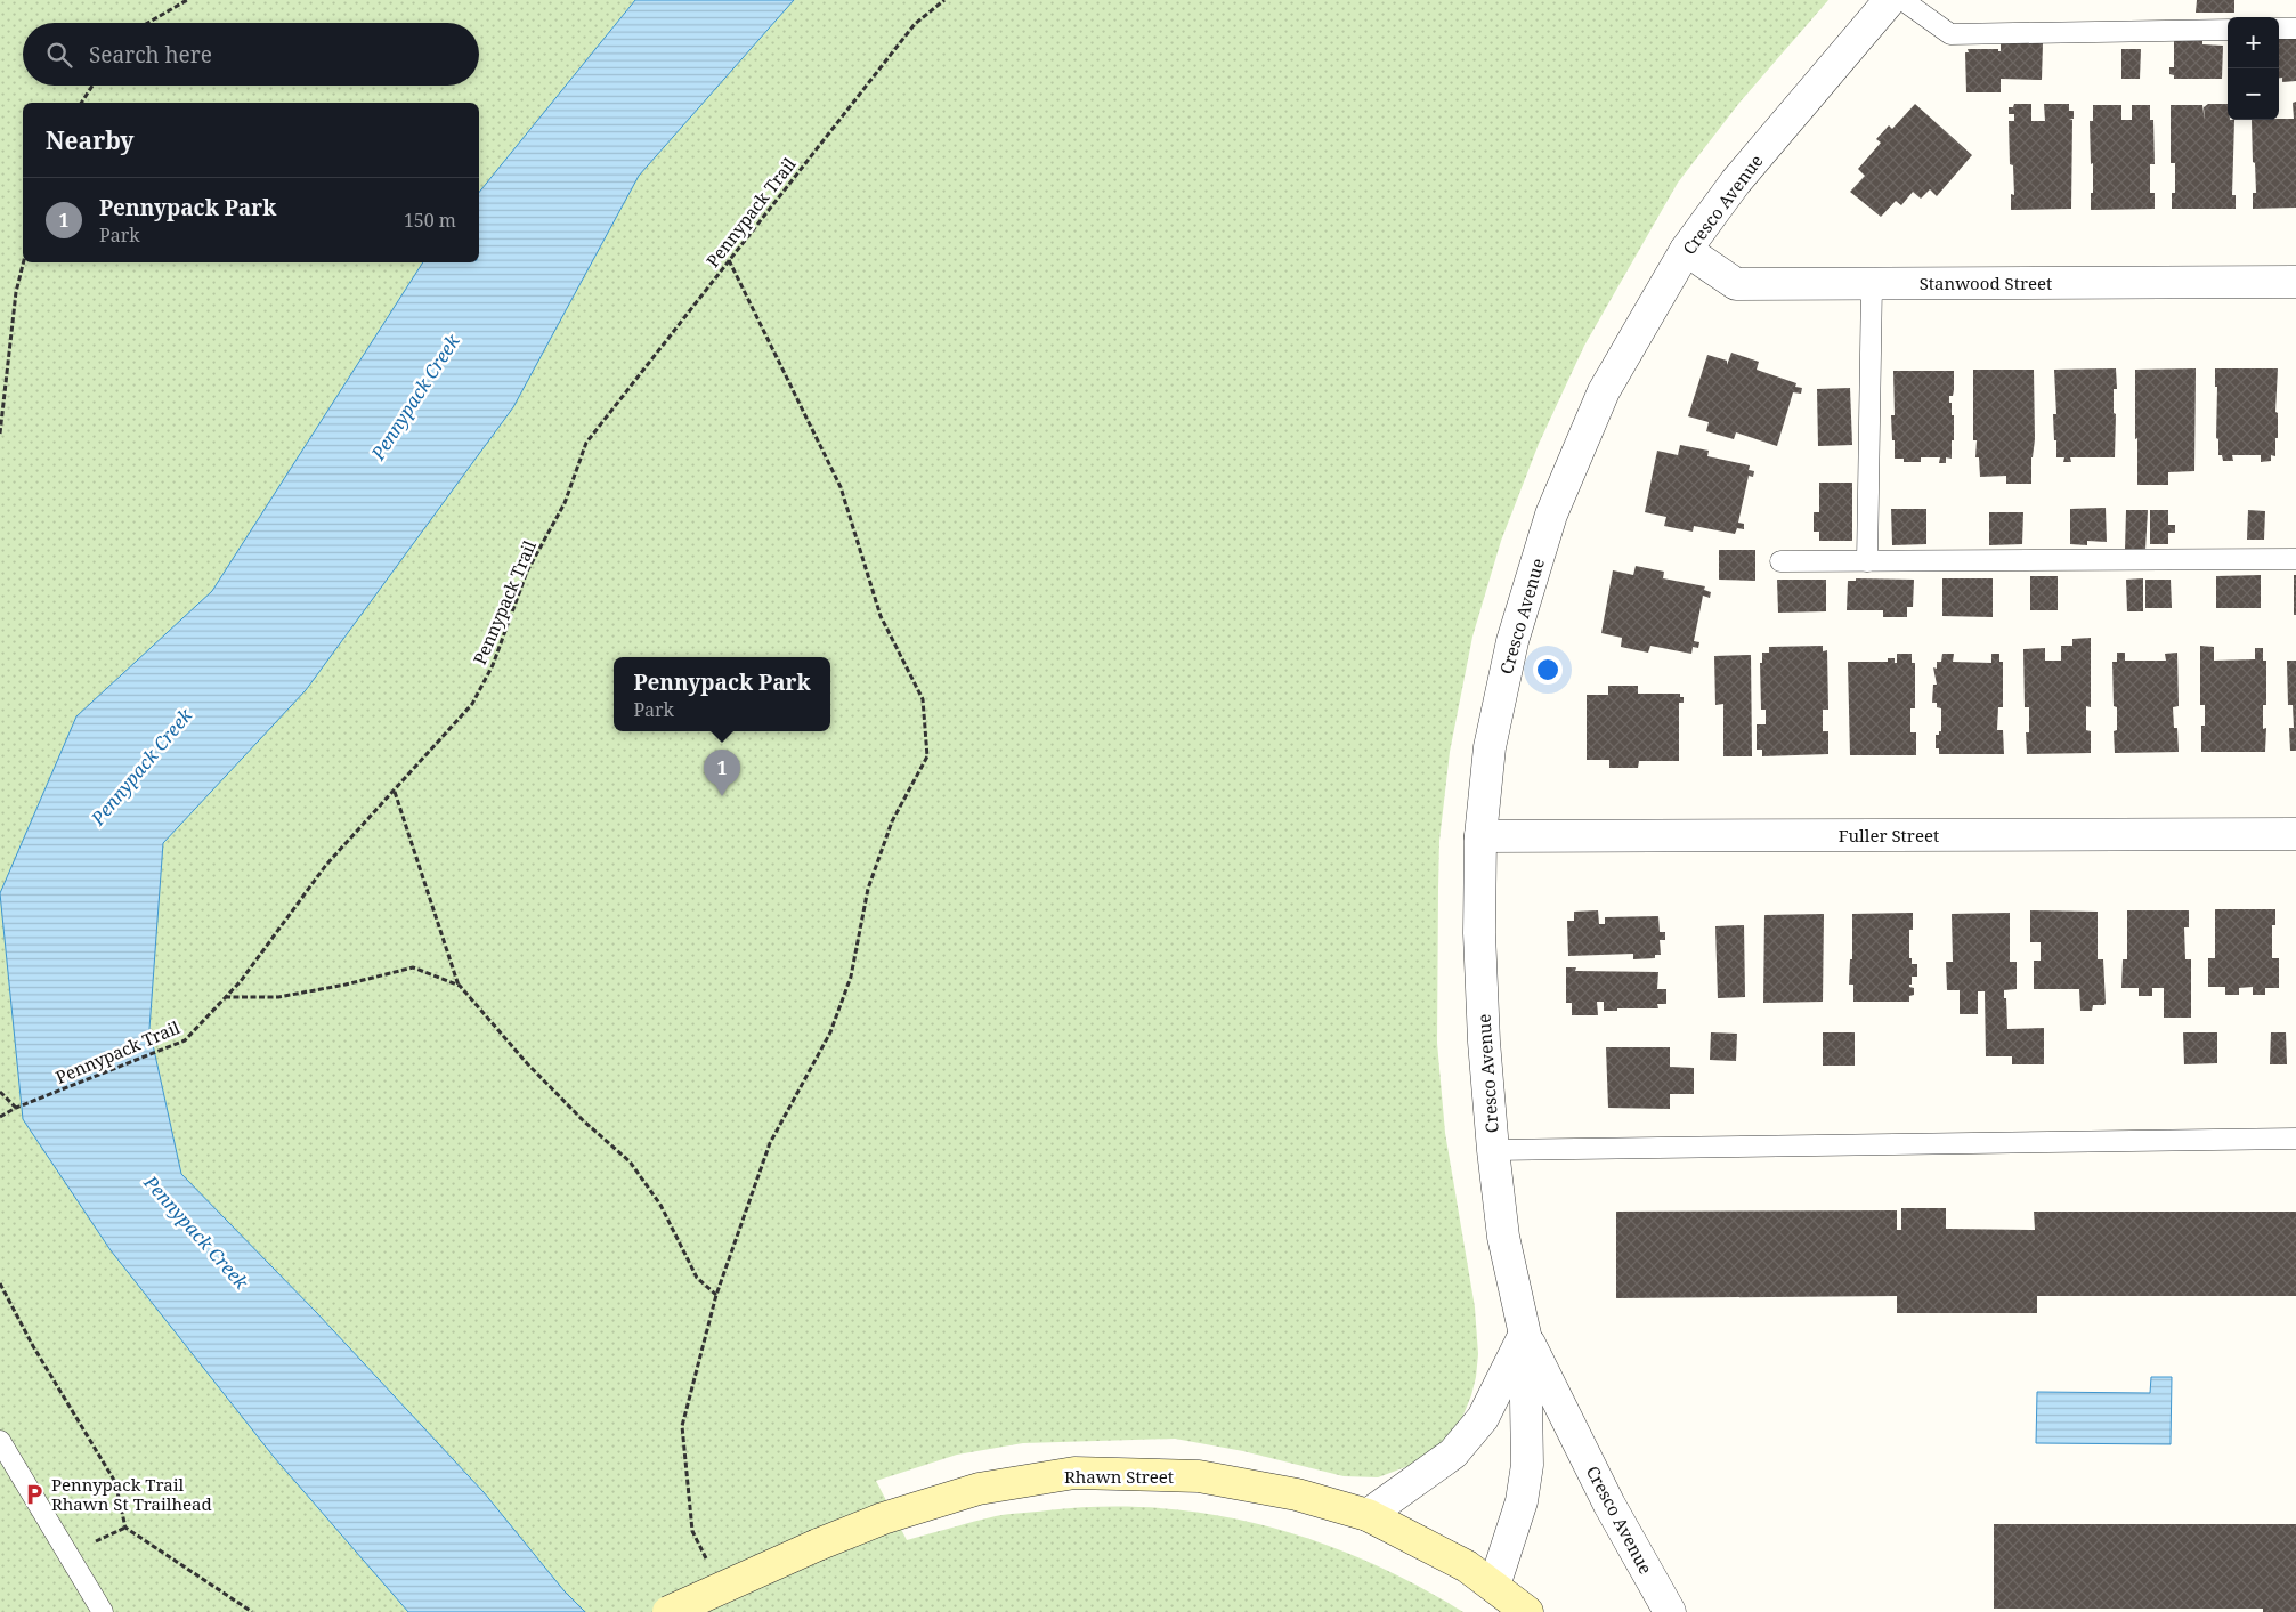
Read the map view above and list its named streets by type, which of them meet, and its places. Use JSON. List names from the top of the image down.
{
  "streets": {
    "main road": ["Rhawn Street"],
    "street": ["Cresco Avenue", "Stanwood Street", "Fuller Street"],
    "path": ["Pennypack Trail"]
  },
  "crossings": [
    ["Cresco Avenue", "Stanwood Street"],
    ["Cresco Avenue", "Fuller Street"],
    ["Cresco Avenue", "Rhawn Street"]
  ],
  "water": ["Pennypack Creek"],
  "places": {
    "parking": ["Pennypack Trail Rhawn St Trailhead"]
  },
  "page": {
    "map_buttons": ["+", "−"],
    "search": "Search here",
    "heading": "Nearby",
    "list": [
      {
        "mark": "1",
        "name": "Pennypack Park",
        "note": "Park",
        "value": "150 m"
      }
    ],
    "popup": ["Pennypack Park", "Park"],
    "pins": "1"
  }
}
